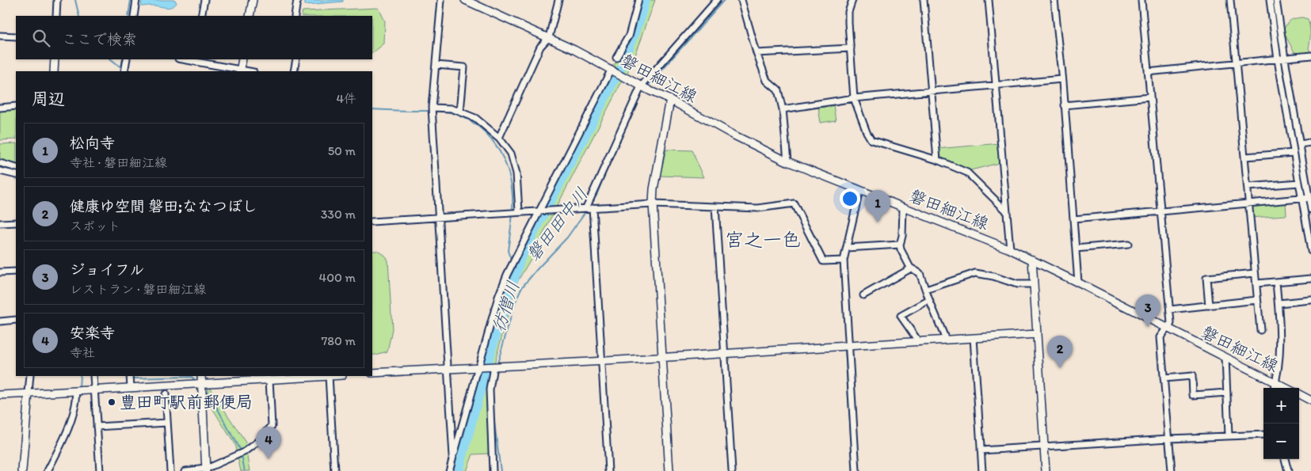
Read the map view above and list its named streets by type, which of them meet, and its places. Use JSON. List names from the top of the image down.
{
  "streets": {
    "street": ["磐田細江線"]
  },
  "districts": ["宮之一色"],
  "water": ["磐田田中川", "彷僧川"],
  "places": ["豊田町駅前郵便局"],
  "page": {
    "search": "ここで検索",
    "heading": ["周辺", "4件"],
    "list": [
      {
        "mark": "1",
        "name": "松向寺",
        "note": "寺社 · 磐田細江線",
        "value": "50 m"
      },
      {
        "mark": "2",
        "name": "健康ゆ空間 磐田;ななつぼし",
        "note": "スポット",
        "value": "330 m"
      },
      {
        "mark": "3",
        "name": "ジョイフル",
        "note": "レストラン · 磐田細江線",
        "value": "400 m"
      },
      {
        "mark": "4",
        "name": "安楽寺",
        "note": "寺社",
        "value": "780 m"
      }
    ],
    "pins": [
      "1",
      "3",
      "2",
      "4"
    ],
    "map_buttons": ["+", "−"]
  }
}
